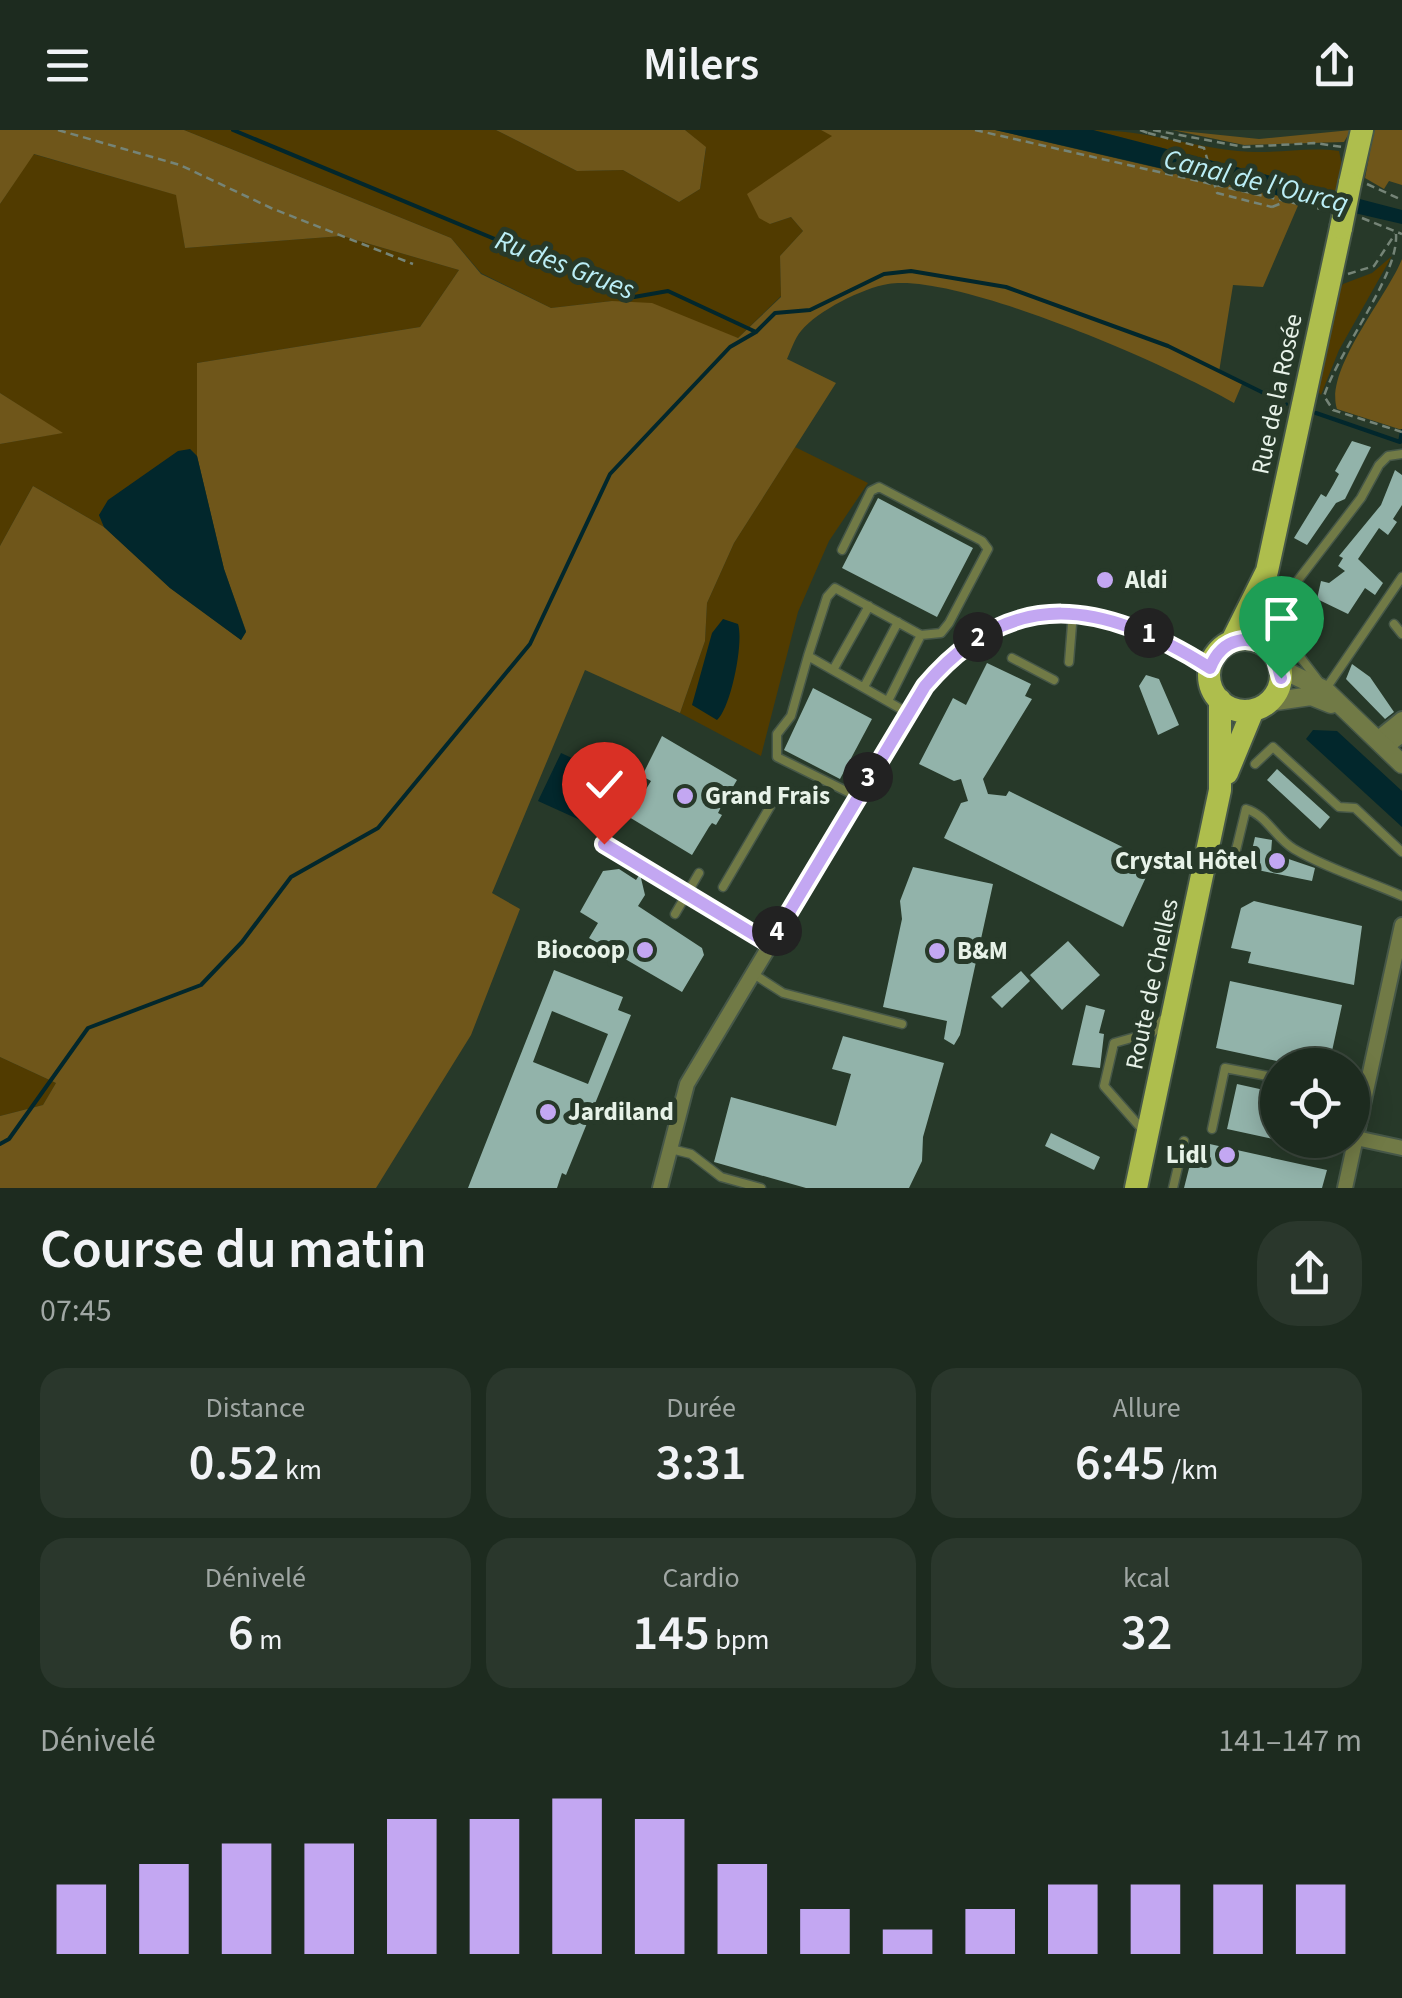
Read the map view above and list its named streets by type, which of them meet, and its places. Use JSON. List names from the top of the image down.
{
  "streets": {
    "main road": ["Rue de la Rosée", "Route de Chelles"]
  },
  "water": ["Canal de l'Ourcq", "Ru des Grues"],
  "places": [
    "Aldi",
    "Grand Frais",
    "Crystal Hôtel",
    "Biocoop",
    "B&M",
    "Jardiland",
    "Lidl"
  ],
  "page": {
    "header": "Milers",
    "pins": [
      "1",
      "2",
      "3",
      "4"
    ],
    "heading": ["Course du matin", "07:45"],
    "stats": [
      ["Distance", "0.52 km"],
      ["Durée", "3:31"],
      ["Allure", "6:45 /km"],
      ["Dénivelé", "6 m"],
      ["Cardio", "145 bpm"],
      ["kcal", "32"]
    ],
    "chart": ["Dénivelé", "141–147 m"]
  }
}
